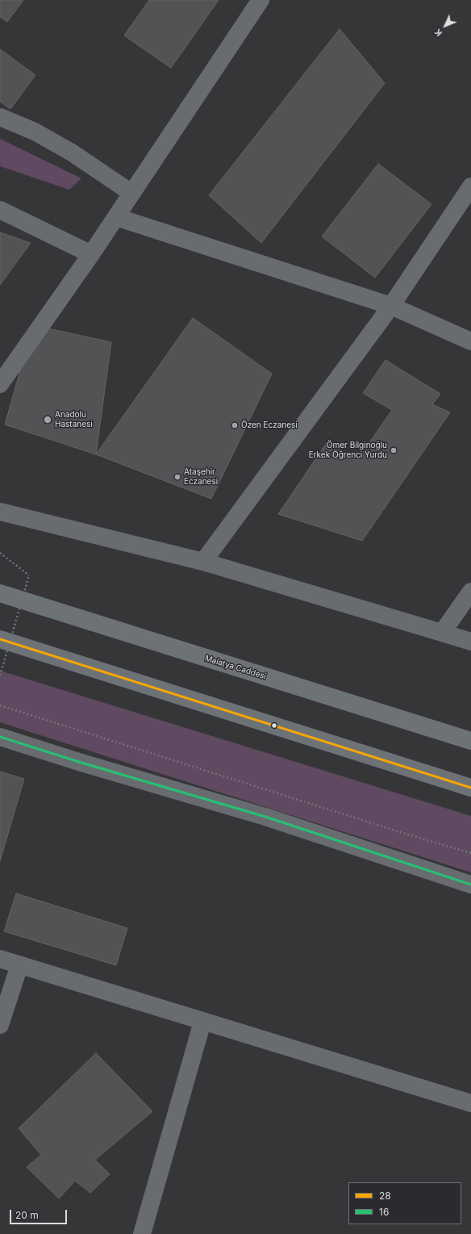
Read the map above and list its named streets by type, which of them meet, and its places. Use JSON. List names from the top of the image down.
{
  "streets": {
    "highway": ["Malatya Caddesi"]
  },
  "places": [
    "Anadolu Hastanesi",
    "Özen Eczanesi",
    "Ömer Bilginoğlu Erkek Öğrenci Yurdu",
    "Ataşehir Eczanesi"
  ],
  "lines": ["transit line 28", "transit line 16"],
  "legend": ["28", "16"],
  "scale_bar": "20 m",
  "north": "bottom left"
}
